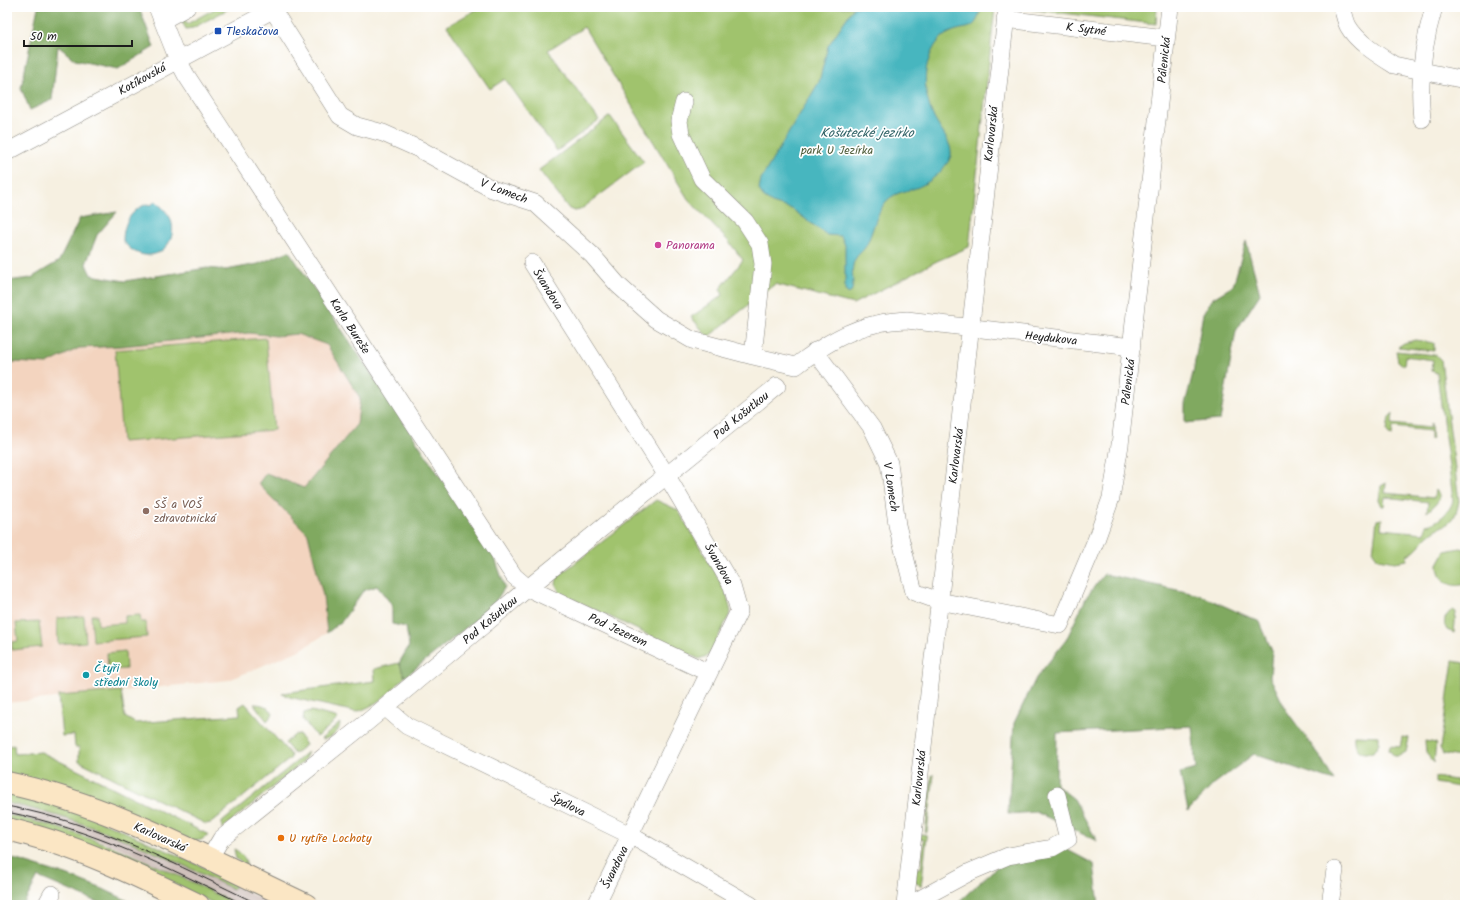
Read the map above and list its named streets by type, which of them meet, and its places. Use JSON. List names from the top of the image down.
{
  "streets": {
    "main road": ["Karlovarská"],
    "street": [
      "K Sytné",
      "Pálenická",
      "Kotíkovská",
      "V Lomech",
      "Švandova",
      "Karla Bureše",
      "Heydukova",
      "Pod Košutkou",
      "Pod Jezerem",
      "Špálova"
    ]
  },
  "crossings": [
    ["K Sytné", "Pálenická"],
    ["K Sytné", "Karlovarská"],
    ["Pálenická", "Karlovarská"],
    ["Pálenická", "V Lomech"],
    ["Pálenická", "Heydukova"],
    ["Kotíkovská", "V Lomech"],
    ["Kotíkovská", "Karla Bureše"],
    ["Karlovarská", "V Lomech"],
    ["Karlovarská", "Heydukova"],
    ["Karlovarská", "Pod Košutkou"],
    ["Švandova", "Pod Košutkou"],
    ["Švandova", "Pod Jezerem"],
    ["Švandova", "Špálova"],
    ["Karla Bureše", "Pod Košutkou"],
    ["Karla Bureše", "Pod Jezerem"],
    ["Pod Košutkou", "Pod Jezerem"],
    ["Pod Košutkou", "Špálova"]
  ],
  "water": ["Košutecké jezírko"],
  "parks": ["park U Jezírka"],
  "places": {
    "transit": ["Tleskačova"],
    "other": [
      "Panorama",
      "SŠ a VOŠ zdravotnická",
      "Čtyři střední školy",
      "U rytíře Lochoty"
    ]
  },
  "scale_bar": "50 m"
}
